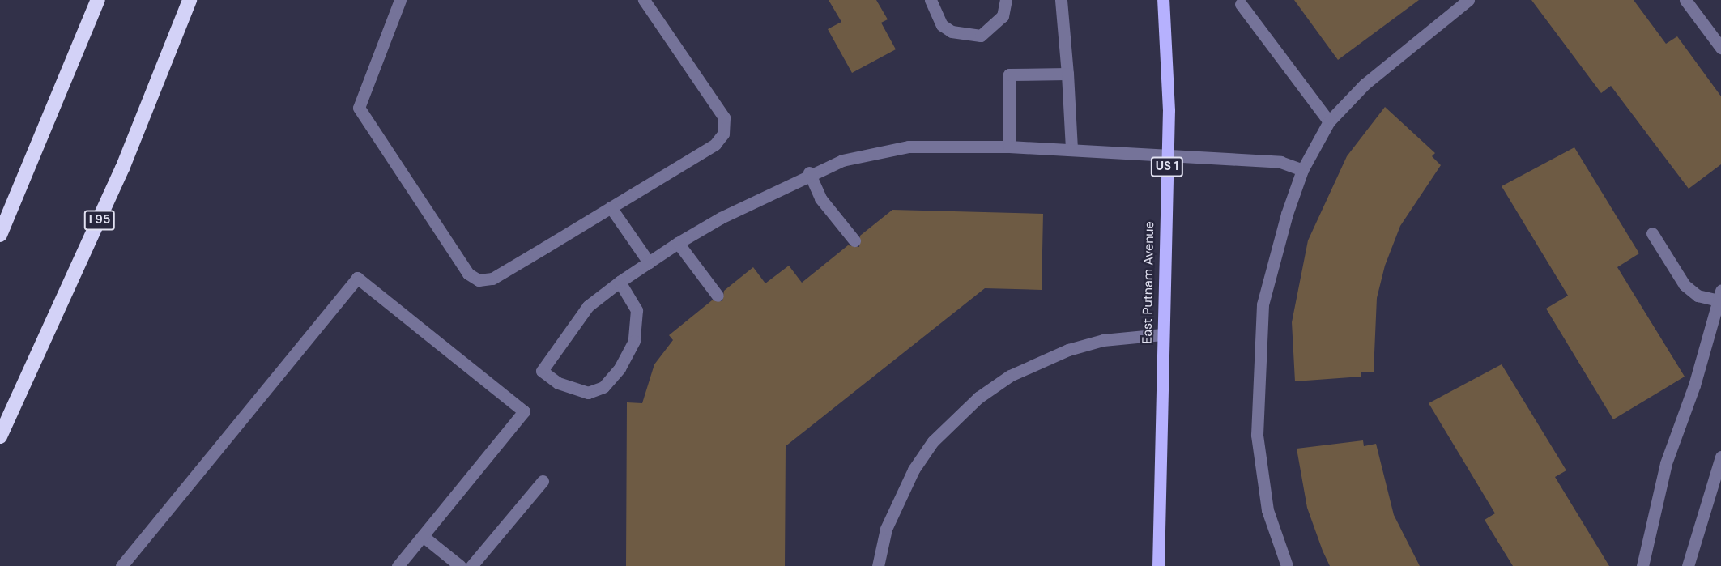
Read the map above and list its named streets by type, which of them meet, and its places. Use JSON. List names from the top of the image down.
{
  "streets": {
    "highway": ["I 95"],
    "main road": ["US 1", "East Putnam Avenue"]
  }
}
